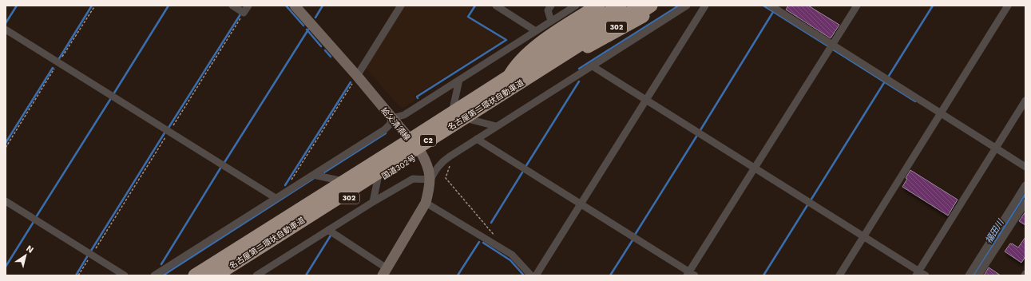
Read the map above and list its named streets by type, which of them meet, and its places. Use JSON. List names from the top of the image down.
{
  "streets": {
    "highway": [
      "302",
      "名古屋第二環状自動車道",
      "C2",
      "国道302号"
    ],
    "main road": ["給父清須線"]
  },
  "crossings": [
    ["名古屋第二環状自動車道", "国道302号"],
    ["給父清須線", "国道302号"]
  ],
  "water": ["福田川"],
  "north": "top right"
}
